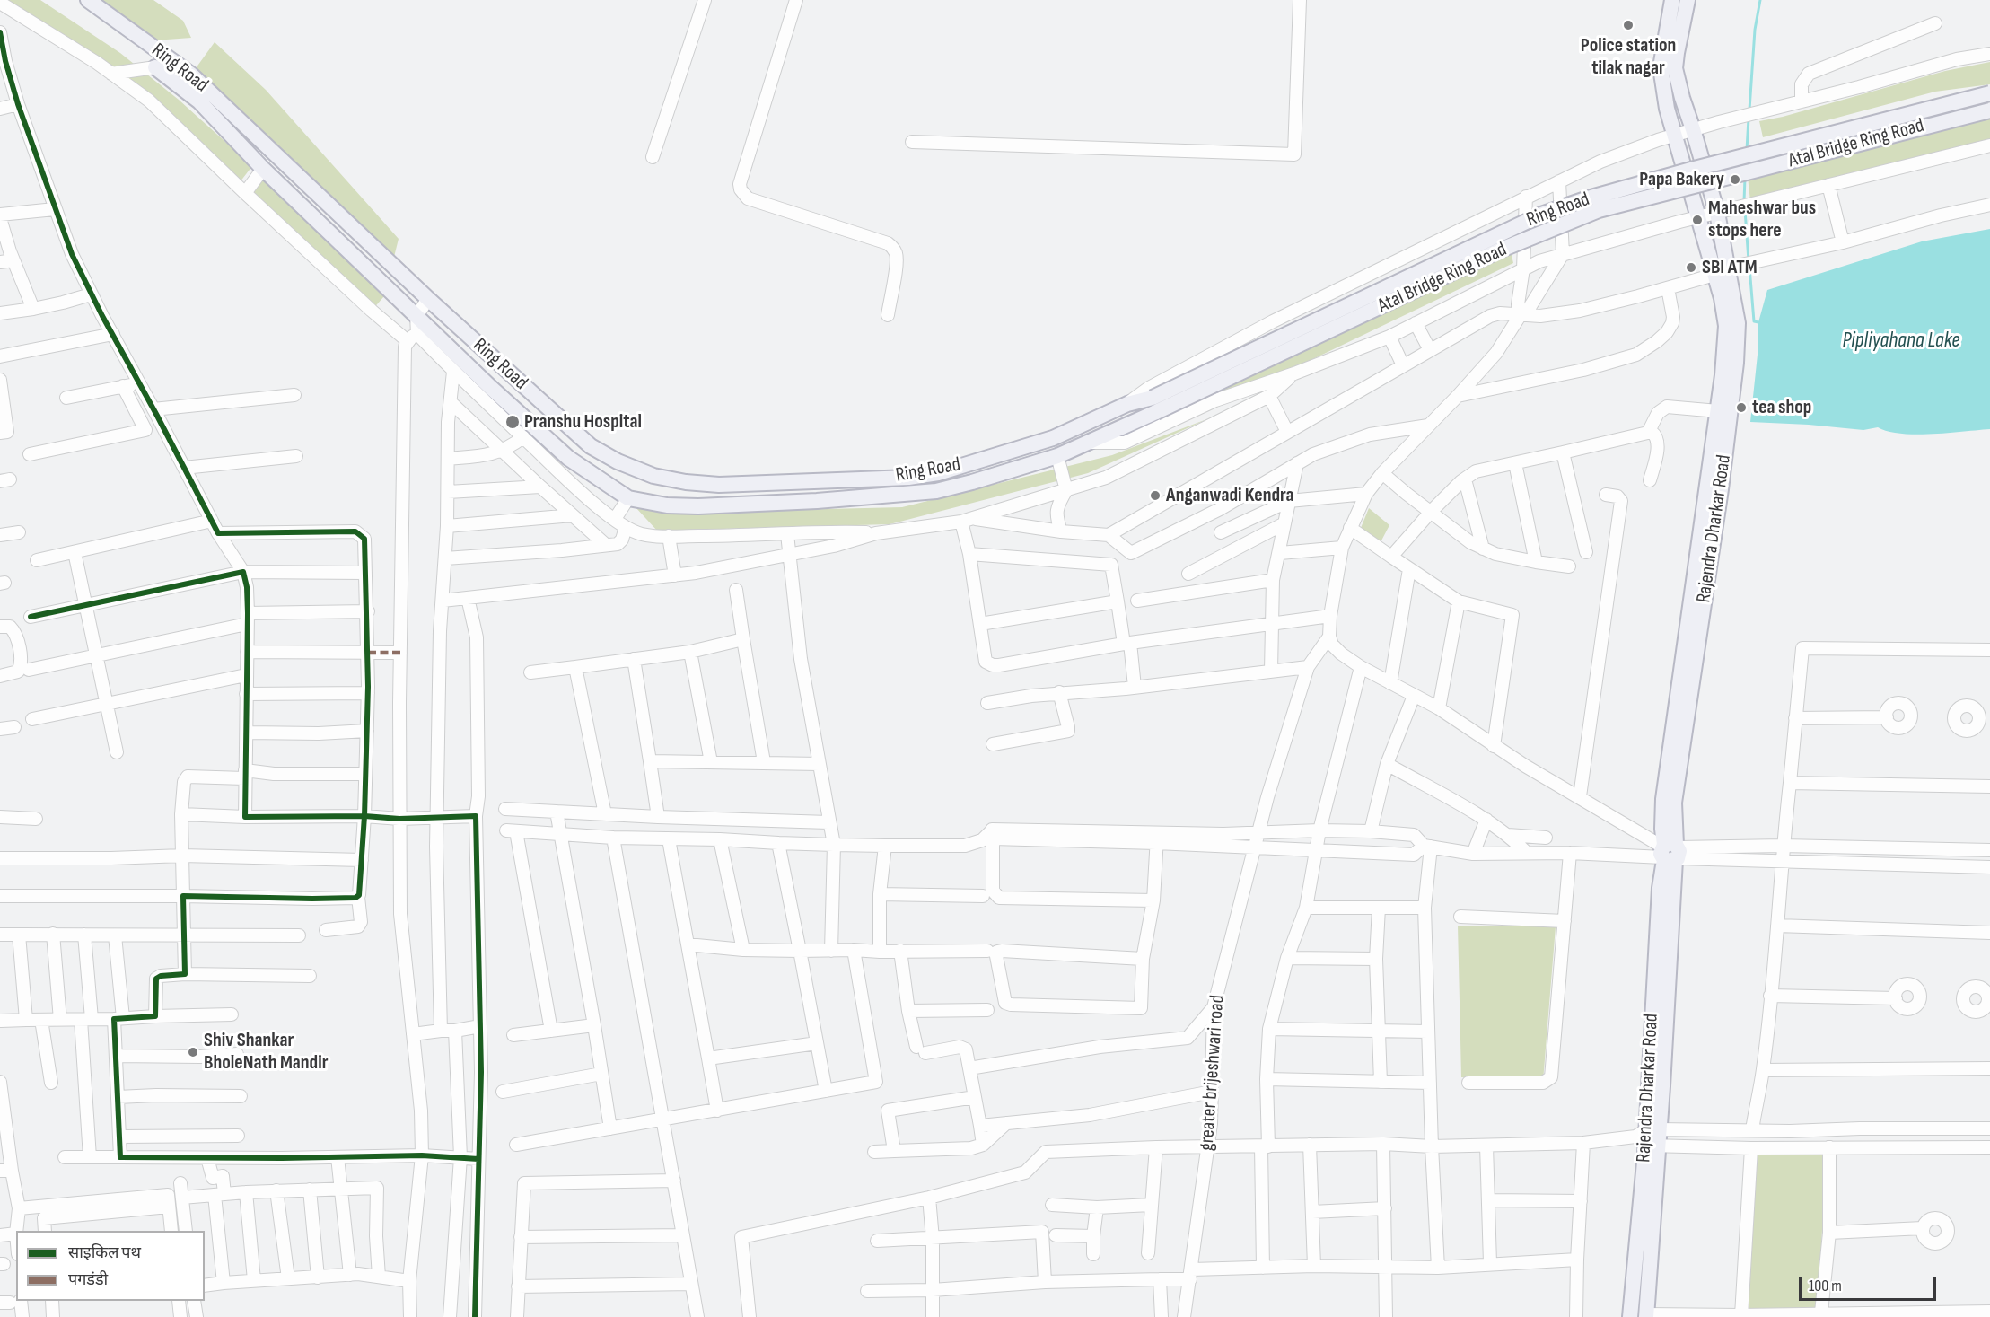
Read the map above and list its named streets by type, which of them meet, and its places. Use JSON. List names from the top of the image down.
{
  "streets": {
    "main road": ["Ring Road", "Atal Bridge Ring Road", "Rajendra Dharkar Road"],
    "street": ["greater brijeshwari road"]
  },
  "crossings": [
    ["Ring Road", "Atal Bridge Ring Road"]
  ],
  "water": ["Pipliyahana Lake"],
  "places": [
    "Police station tilak nagar",
    "Papa Bakery",
    "Maheshwar bus stops here",
    "SBI ATM",
    "tea shop",
    "Pranshu Hospital",
    "Anganwadi Kendra",
    "Shiv Shankar BholeNath Mandir"
  ],
  "legend": ["साइकिल पथ", "पगडंडी"],
  "scale_bar": "100 m"
}
